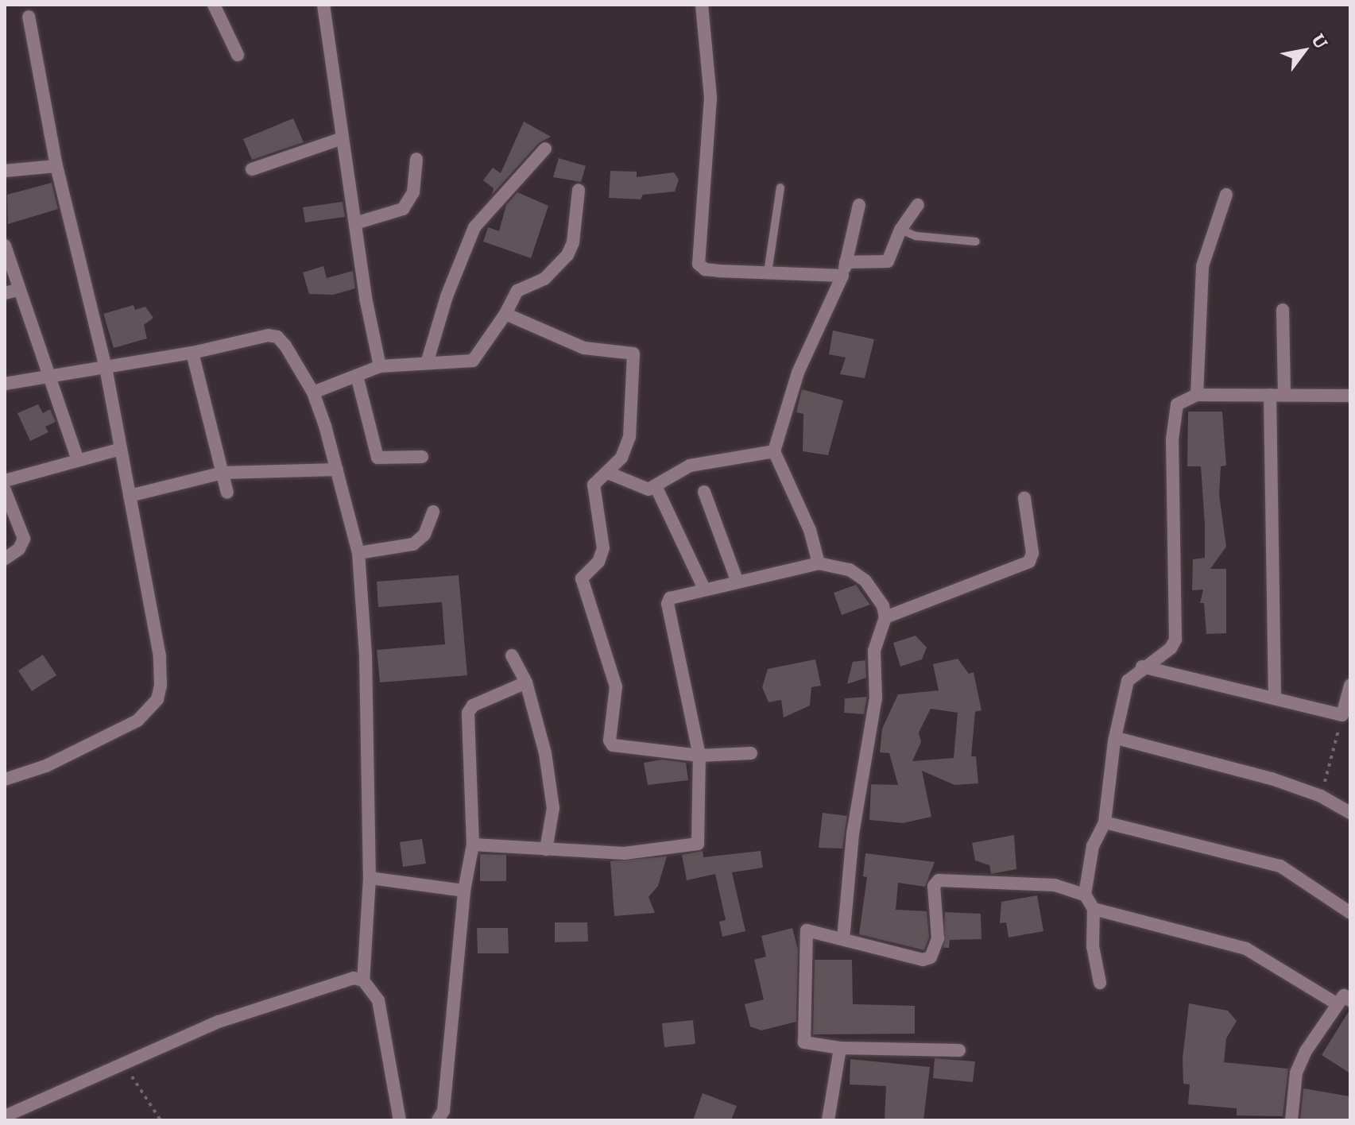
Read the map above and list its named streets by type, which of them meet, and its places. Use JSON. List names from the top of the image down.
{
  "north": "top right"
}
